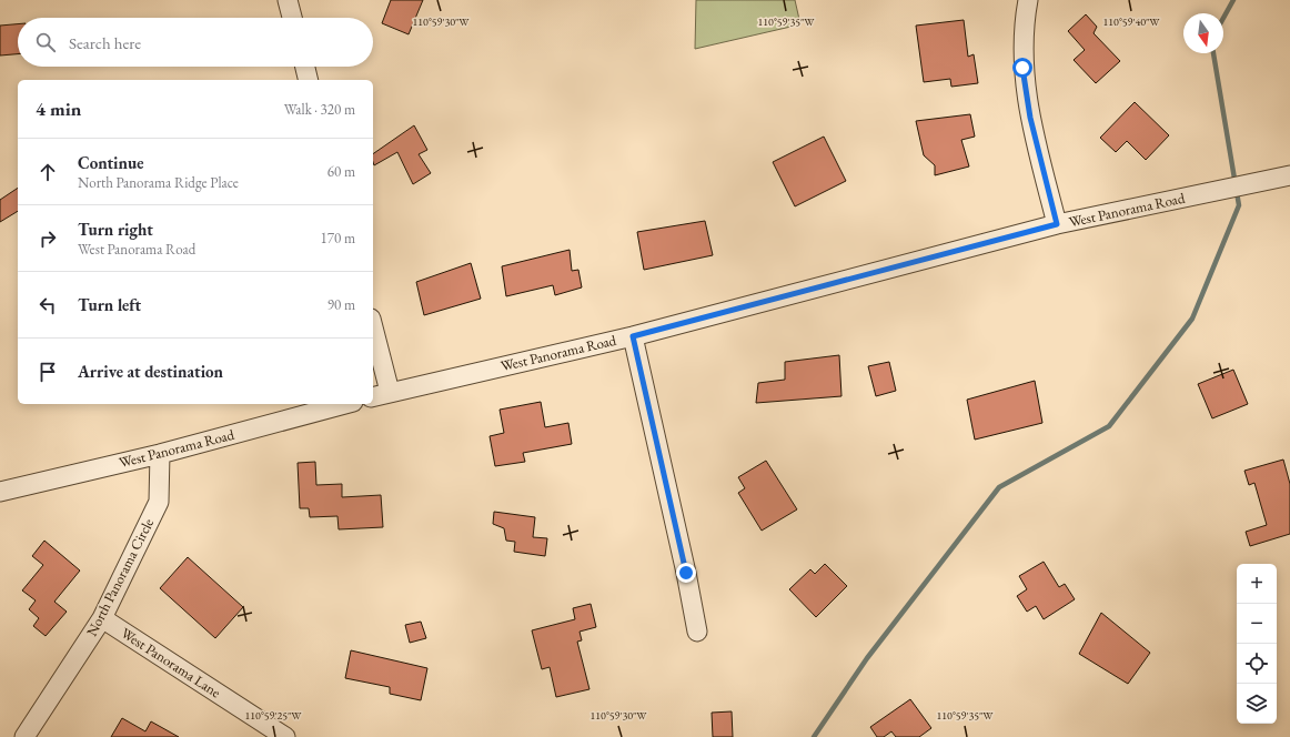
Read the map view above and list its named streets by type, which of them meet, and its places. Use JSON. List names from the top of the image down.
{
  "streets": {
    "street": ["West Panorama Road", "North Panorama Circle", "West Panorama Lane"]
  },
  "crossings": [
    ["West Panorama Road", "North Panorama Circle"],
    ["North Panorama Circle", "West Panorama Lane"]
  ],
  "north": "bottom",
  "page": {
    "search": "Search here",
    "heading": ["4 min", "Walk · 320 m"],
    "list": [
      ["Continue", "North Panorama Ridge Place", "60 m"],
      ["Turn right", "West Panorama Road", "170 m"],
      ["Turn left", "90 m"],
      "Arrive at destination"
    ],
    "map_buttons": ["+", "−"]
  },
  "coordinates": [
    "110°59'40\"W",
    "110°59'30\"W",
    "110°59'35\"W",
    "110°59'25\"W"
  ]
}
